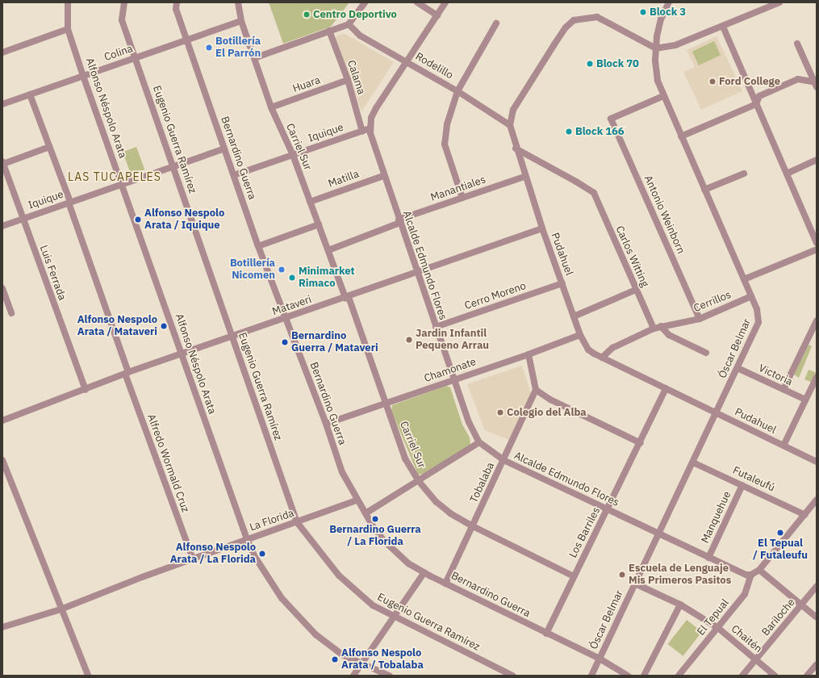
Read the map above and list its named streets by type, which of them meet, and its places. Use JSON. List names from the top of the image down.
{
  "streets": {
    "street": [
      "Colina",
      "Rodelillo",
      "Calama",
      "Huara",
      "Alfonso Néspolo Arata",
      "Iquique",
      "Eugenio Guerra Ramírez",
      "Carriel Sur",
      "Bernardino Guerra",
      "Matilla",
      "Manantiales",
      "Antonio Weinborn",
      "Pudahuel",
      "Carlos Witting",
      "Alcalde Edmundo Flores",
      "Luis Ferrada",
      "Cerro Moreno",
      "Cerrillos",
      "Mataveri",
      "Óscar Belmar",
      "Chamonate",
      "Victoria",
      "Alfredo Wormald Cruz",
      "Futaleufú",
      "Tobalaba",
      "Manquehue",
      "La Florida",
      "Los Barriles",
      "El Tepual",
      "Bariloche",
      "Chaitén"
    ]
  },
  "crossings": [
    ["Colina", "Alfonso Néspolo Arata"],
    ["Colina", "Eugenio Guerra Ramírez"],
    ["Colina", "Carriel Sur"],
    ["Colina", "Bernardino Guerra"],
    ["Colina", "Alfredo Wormald Cruz"],
    ["Rodelillo", "Pudahuel"],
    ["Rodelillo", "Alcalde Edmundo Flores"],
    ["Calama", "Huara"],
    ["Calama", "Iquique"],
    ["Huara", "Carriel Sur"],
    ["Alfonso Néspolo Arata", "Iquique"],
    ["Alfonso Néspolo Arata", "Mataveri"],
    ["Alfonso Néspolo Arata", "La Florida"],
    ["Iquique", "Eugenio Guerra Ramírez"],
    ["Iquique", "Carriel Sur"],
    ["Iquique", "Bernardino Guerra"],
    ["Iquique", "Alcalde Edmundo Flores"],
    ["Iquique", "Luis Ferrada"],
    ["Iquique", "Alfredo Wormald Cruz"],
    ["Eugenio Guerra Ramírez", "Mataveri"],
    ["Eugenio Guerra Ramírez", "La Florida"],
    ["Carriel Sur", "Matilla"],
    ["Carriel Sur", "Manantiales"],
    ["Carriel Sur", "Mataveri"],
    ["Carriel Sur", "Chamonate"],
    ["Carriel Sur", "Tobalaba"],
    ["Carriel Sur", "Los Barriles"],
    ["Bernardino Guerra", "Mataveri"],
    ["Bernardino Guerra", "Óscar Belmar"],
    ["Bernardino Guerra", "Chamonate"],
    ["Bernardino Guerra", "Tobalaba"],
    ["Bernardino Guerra", "La Florida"],
    ["Bernardino Guerra", "Los Barriles"],
    ["Matilla", "Alcalde Edmundo Flores"],
    ["Manantiales", "Pudahuel"],
    ["Manantiales", "Alcalde Edmundo Flores"],
    ["Antonio Weinborn", "Cerrillos"],
    ["Antonio Weinborn", "Óscar Belmar"],
    ["Pudahuel", "Carlos Witting"],
    ["Pudahuel", "Cerro Moreno"],
    ["Pudahuel", "Cerrillos"],
    ["Pudahuel", "Mataveri"],
    ["Pudahuel", "Óscar Belmar"],
    ["Pudahuel", "Chamonate"],
    ["Pudahuel", "Los Barriles"],
    ["Carlos Witting", "Cerrillos"],
    ["Alcalde Edmundo Flores", "Cerro Moreno"],
    ["Alcalde Edmundo Flores", "Mataveri"],
    ["Alcalde Edmundo Flores", "Óscar Belmar"],
    ["Alcalde Edmundo Flores", "Chamonate"],
    ["Alcalde Edmundo Flores", "Tobalaba"],
    ["Alcalde Edmundo Flores", "Manquehue"],
    ["Alcalde Edmundo Flores", "Los Barriles"],
    ["Alcalde Edmundo Flores", "El Tepual"],
    ["Luis Ferrada", "Mataveri"],
    ["Cerrillos", "Óscar Belmar"],
    ["Mataveri", "Alfredo Wormald Cruz"],
    ["Óscar Belmar", "Victoria"],
    ["Óscar Belmar", "Futaleufú"],
    ["Óscar Belmar", "Chaitén"],
    ["Alfredo Wormald Cruz", "La Florida"],
    ["Futaleufú", "Manquehue"],
    ["El Tepual", "Chaitén"],
    ["Bariloche", "Chaitén"]
  ],
  "districts": ["LAS TUCAPELES"],
  "places": [
    "Block 3",
    "Centro Deportivo",
    "Botillería El Parrón",
    "Block 70",
    "Ford College",
    "Block 166",
    "Alfonso Nespolo Arata / Iquique",
    "Botillería Nicomen",
    "Minimarket Rimaco",
    "Alfonso Nespolo Arata / Mataveri",
    "Jardin Infantil Pequeno Arrau",
    "Bernardino Guerra / Mataveri",
    "Colegio del Alba",
    "Bernardino Guerra / La Florida",
    "El Tepual / Futaleufu",
    "Alfonso Nespolo Arata / La Florida",
    "Escuela de Lenguaje Mis Primeros Pasitos",
    "Alfonso Nespolo Arata / Tobalaba"
  ]
}
